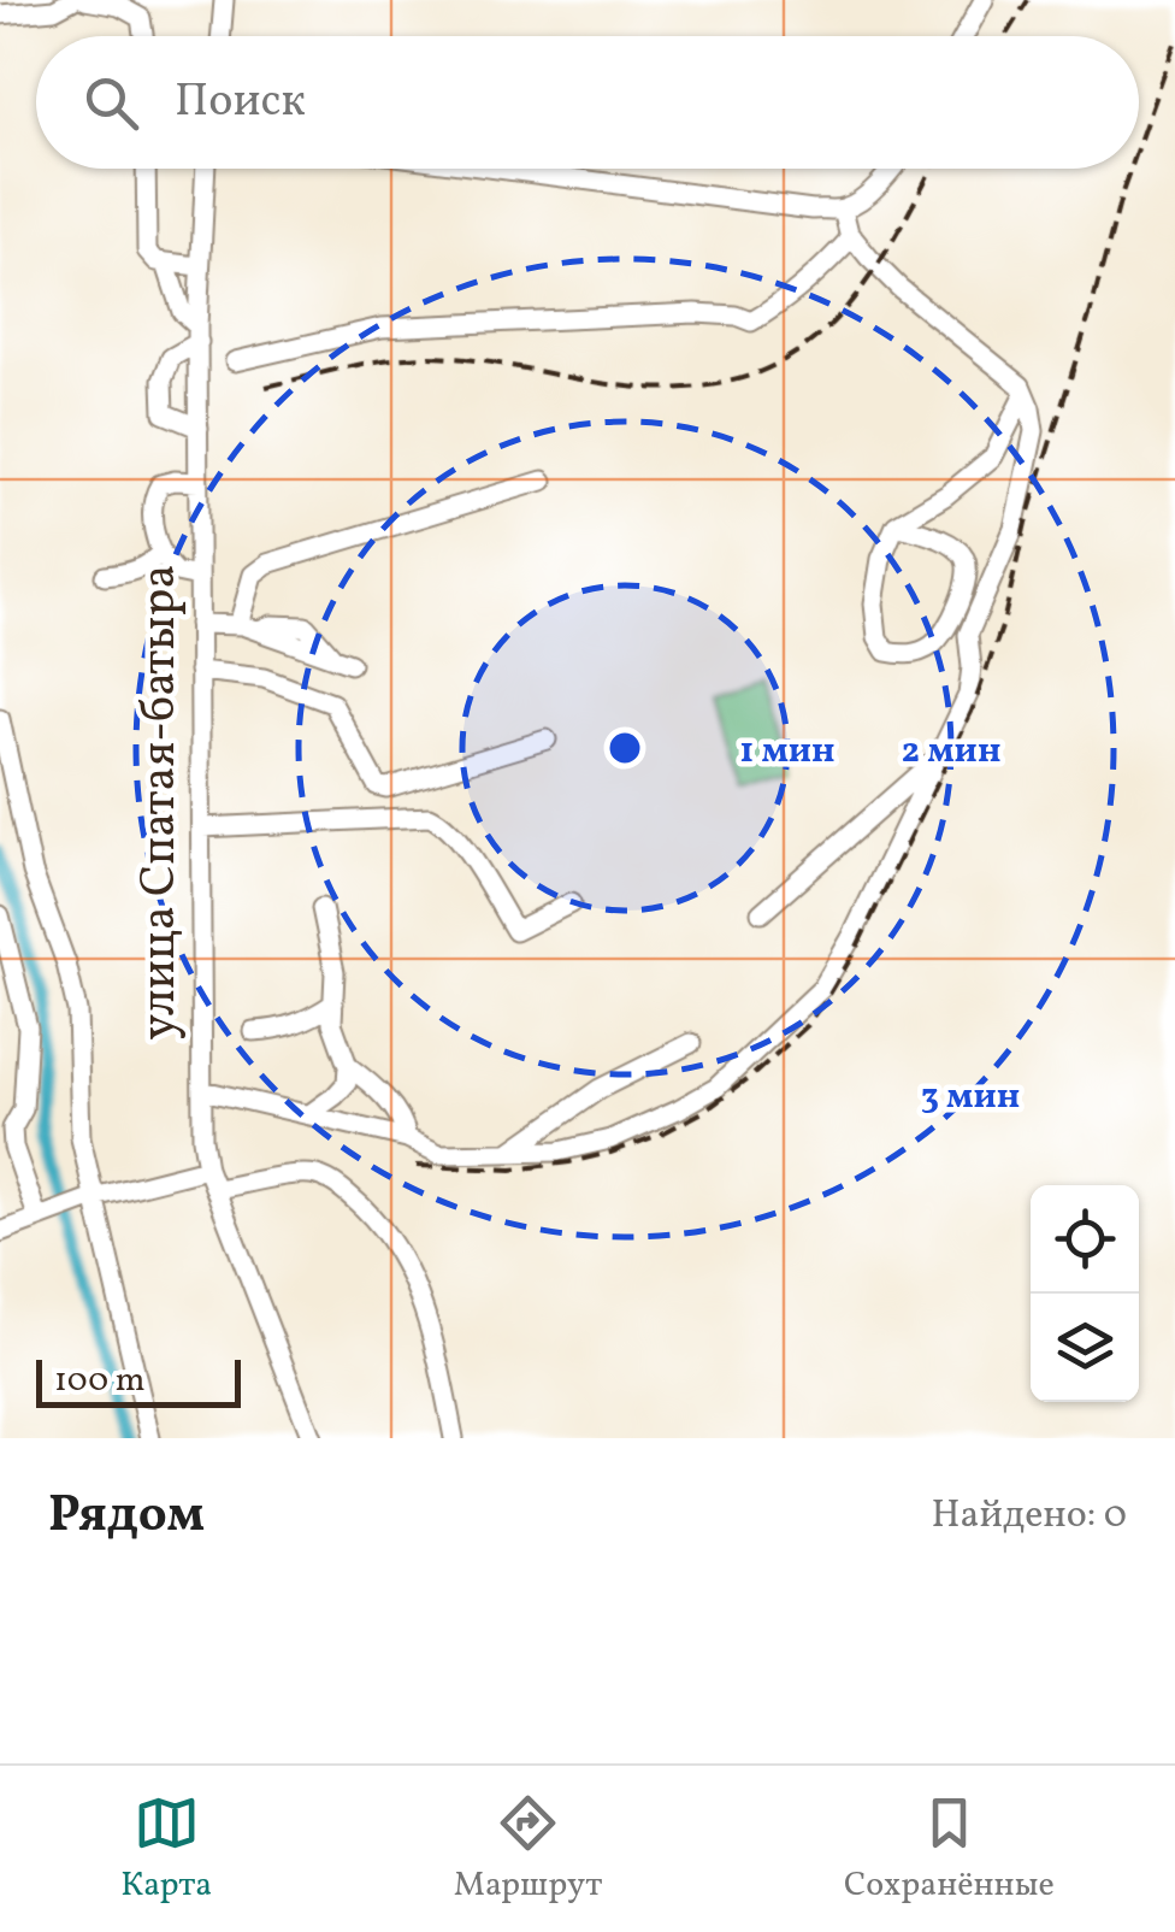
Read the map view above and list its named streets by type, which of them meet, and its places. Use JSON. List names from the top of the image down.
{
  "streets": {
    "street": ["улица Спатая-батыра"]
  },
  "scale_bar": "100 m",
  "page": {
    "search": "Поиск",
    "scale": "100 m",
    "heading": ["Рядом", "Найдено: 0"],
    "nav": ["Карта", "Маршрут", "Сохранённые"]
  },
  "rings": ["1 мин", "2 мин", "3 мин"]
}
